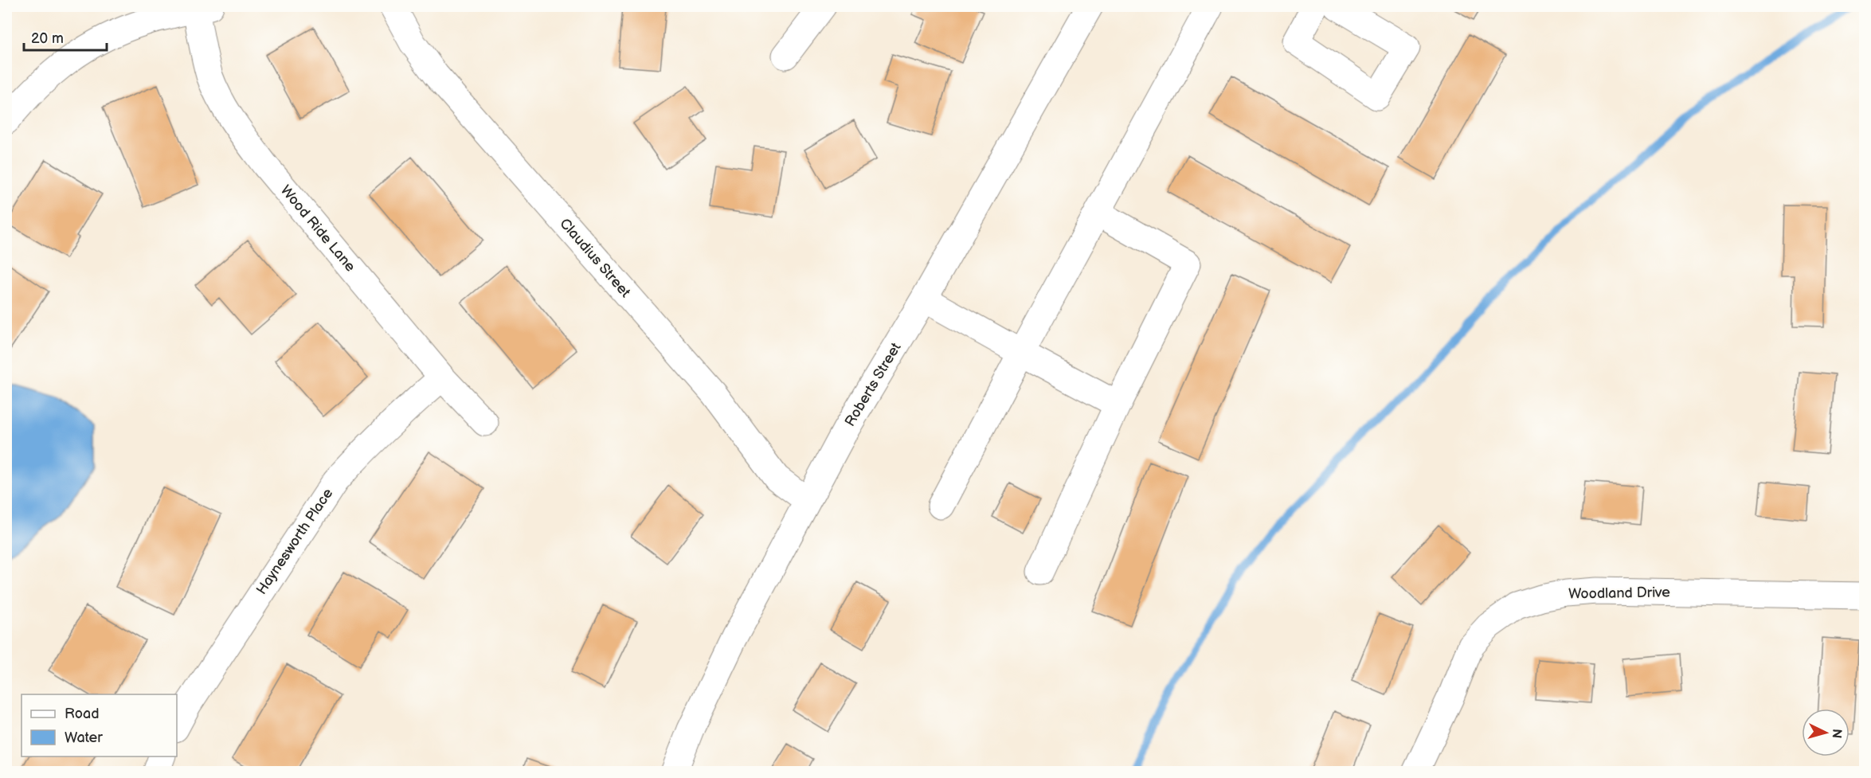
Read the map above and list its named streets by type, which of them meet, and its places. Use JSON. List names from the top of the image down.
{
  "streets": {
    "street": [
      "Wood Ride Lane",
      "Claudius Street",
      "Roberts Street",
      "Haynesworth Place",
      "Woodland Drive"
    ]
  },
  "crossings": [
    ["Wood Ride Lane", "Haynesworth Place"],
    ["Claudius Street", "Roberts Street"]
  ],
  "legend": ["Road", "Water"],
  "scale_bar": "20 m",
  "north": "right"
}
